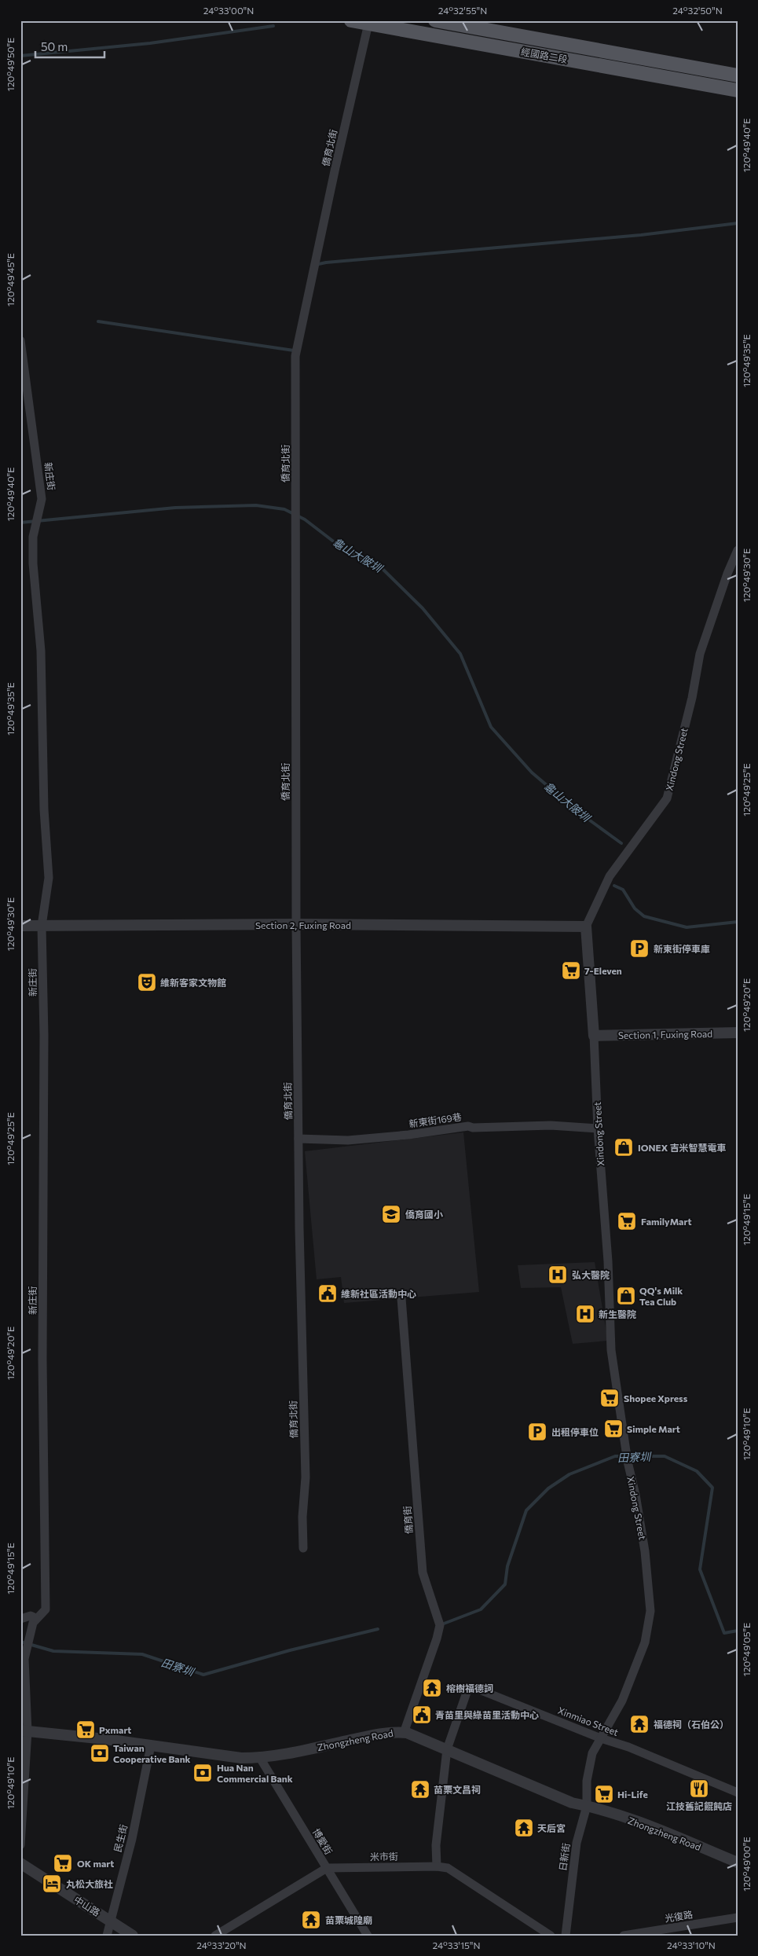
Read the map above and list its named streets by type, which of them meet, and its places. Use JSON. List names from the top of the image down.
{
  "streets": {
    "main road": ["經國路二段"],
    "street": [
      "僑育北街",
      "新庄街",
      "Xindong Street",
      "Section 2, Fuxing Road",
      "Section 1, Fuxing Road",
      "新東街169巷",
      "僑育街",
      "Xinmiao Street",
      "Zhongzheng Road",
      "民生街",
      "博愛街",
      "米市街",
      "日新街",
      "中山路",
      "光復路"
    ]
  },
  "crossings": [
    ["經國路二段", "僑育北街"],
    ["僑育北街", "Section 2, Fuxing Road"],
    ["僑育北街", "新東街169巷"],
    ["新庄街", "Section 2, Fuxing Road"],
    ["Xindong Street", "Section 2, Fuxing Road"],
    ["Xindong Street", "Section 1, Fuxing Road"],
    ["Xindong Street", "新東街169巷"],
    ["Xindong Street", "Xinmiao Street"],
    ["Xindong Street", "日新街"],
    ["僑育街", "Zhongzheng Road"],
    ["Xinmiao Street", "Zhongzheng Road"],
    ["Xinmiao Street", "日新街"],
    ["Zhongzheng Road", "民生街"],
    ["Zhongzheng Road", "博愛街"],
    ["Zhongzheng Road", "日新街"],
    ["民生街", "中山路"],
    ["博愛街", "米市街"]
  ],
  "water": ["龜山大陂圳", "田寮圳"],
  "places": {
    "parking": ["新東街停車庫", "出租停車位"],
    "supermarket": [
      "7-Eleven",
      "FamilyMart",
      "Shopee Xpress",
      "Simple Mart",
      "Pxmart",
      "Hi-Life",
      "OK mart"
    ],
    "theatre": ["維新客家文物館"],
    "shop": ["IONEX 吉米智慧電車", "QQ's Milk Tea Club"],
    "school or university": ["僑育國小"],
    "hospital": ["弘大醫院", "新生醫院"],
    "public building": ["維新社區活動中心", "青苗里與綠苗里活動中心"],
    "temple": [
      "榕樹福德詞",
      "福德祠（石伯公）",
      "苗栗文昌祠",
      "天后宮",
      "苗栗城隍廟"
    ],
    "bank": ["Taiwan Cooperative Bank", "Hua Nan Commercial Bank"],
    "restaurant": ["江技舊記餛飩店"],
    "hotel": ["丸松大旅社"]
  },
  "scale_bar": "50 m",
  "coordinates": [
    "24°33'00\"N",
    "24°32'55\"N",
    "24°32'50\"N",
    "120°49'50\"E",
    "120°49'40\"E",
    "120°49'45\"E",
    "120°49'35\"E",
    "120°49'30\"E",
    "120°49'25\"E",
    "120°49'20\"E",
    "120°49'15\"E",
    "120°49'10\"E",
    "120°49'05\"E",
    "120°49'00\"E",
    "24°33'20\"N",
    "24°33'15\"N",
    "24°33'10\"N"
  ]
}
